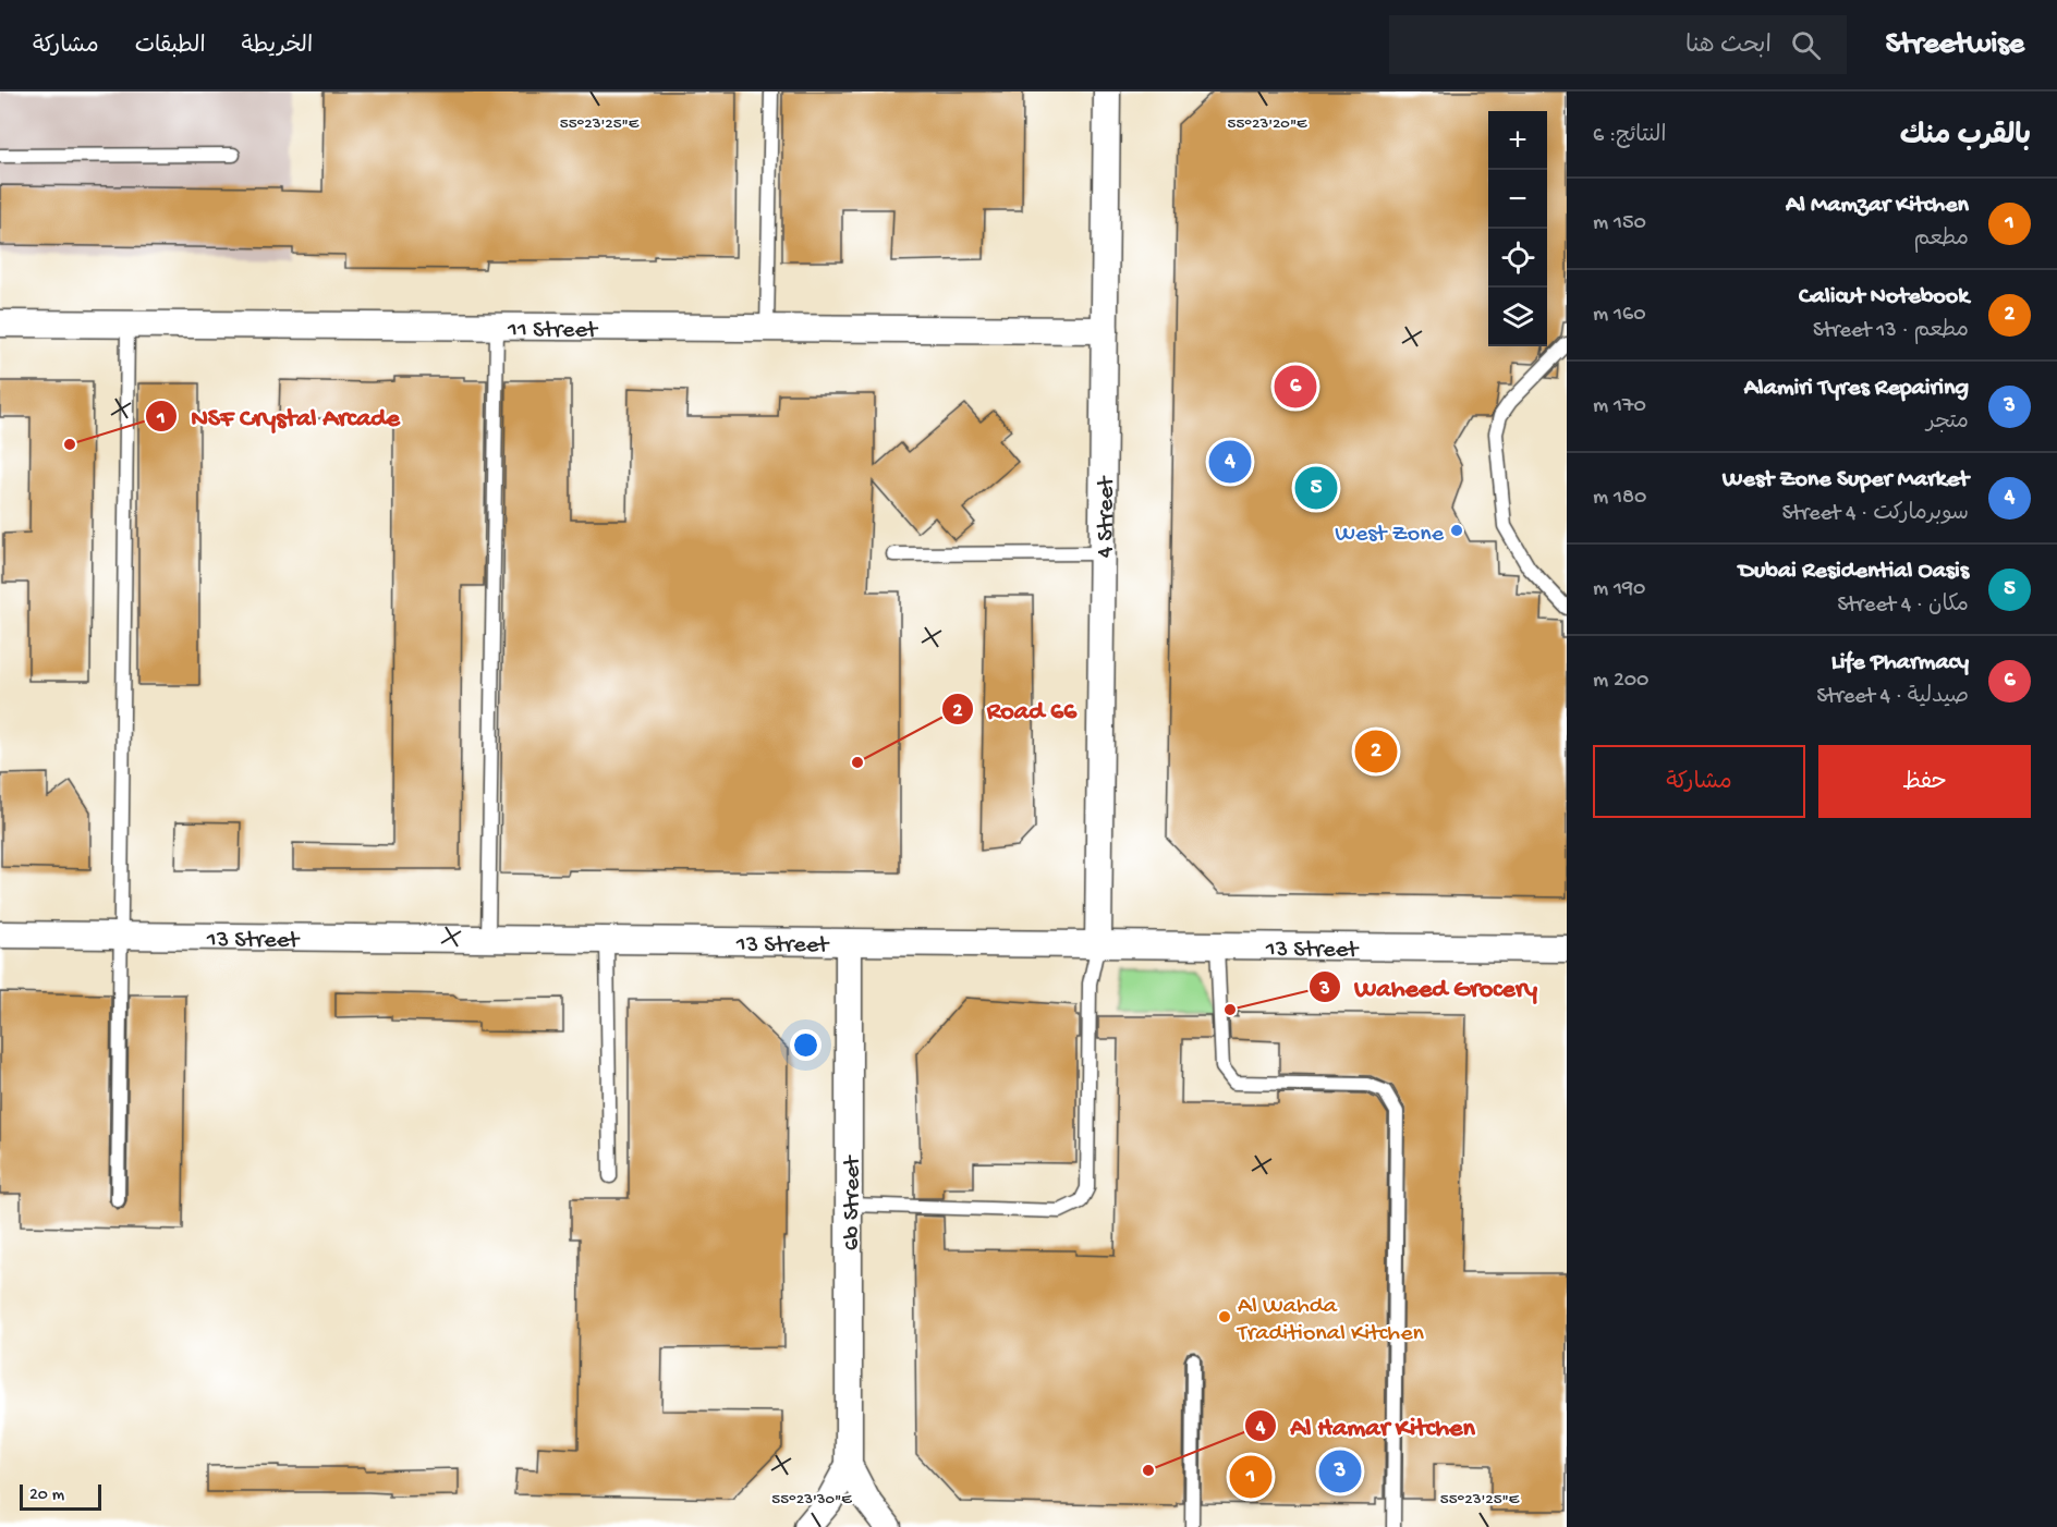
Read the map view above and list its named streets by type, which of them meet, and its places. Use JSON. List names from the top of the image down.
{
  "streets": {
    "street": [
      "11 Street",
      "4 Street",
      "13 Street",
      "6b Street"
    ]
  },
  "crossings": [
    ["11 Street", "4 Street"],
    ["4 Street", "13 Street"],
    ["13 Street", "6b Street"]
  ],
  "places": [
    "NSF Crystal Arcade",
    "West Zone",
    "Road 66",
    "Waheed Grocery",
    "Al Wahda Traditional Kitchen",
    "Al Hamar Kitchen"
  ],
  "scale_bar": "20 m",
  "page": {
    "header": "Streetwise",
    "search": "ابحث هنا",
    "nav": ["الخريطة", "الطبقات", "مشاركة"],
    "heading": ["بالقرب منك", "النتائج: 6"],
    "map_buttons": ["+", "−"],
    "list": [
      {
        "mark": "1",
        "name": "Al Mamzar Kitchen",
        "note": "مطعم",
        "value": "150 m"
      },
      {
        "mark": "2",
        "name": "Calicut Notebook",
        "note": "مطعم · 13 Street",
        "value": "160 m"
      },
      {
        "mark": "3",
        "name": "Alamiri Tyres Repairing",
        "note": "متجر",
        "value": "170 m"
      },
      {
        "mark": "4",
        "name": "West Zone Super Market",
        "note": "سوبرماركت · 4 Street",
        "value": "180 m"
      },
      {
        "mark": "5",
        "name": "Dubai Residential Oasis",
        "note": "مكان · 4 Street",
        "value": "190 m"
      },
      {
        "mark": "6",
        "name": "Life Pharmacy",
        "note": "صيدلية · 4 Street",
        "value": "200 m"
      }
    ],
    "pins": [
      "6",
      "4",
      "5",
      "2",
      "3",
      "1"
    ],
    "buttons": ["حفظ", "مشاركة"],
    "scale": "20 m"
  },
  "coordinates": ["55°23'25\"E", "55°23'20\"E", "55°23'30\"E"]
}
